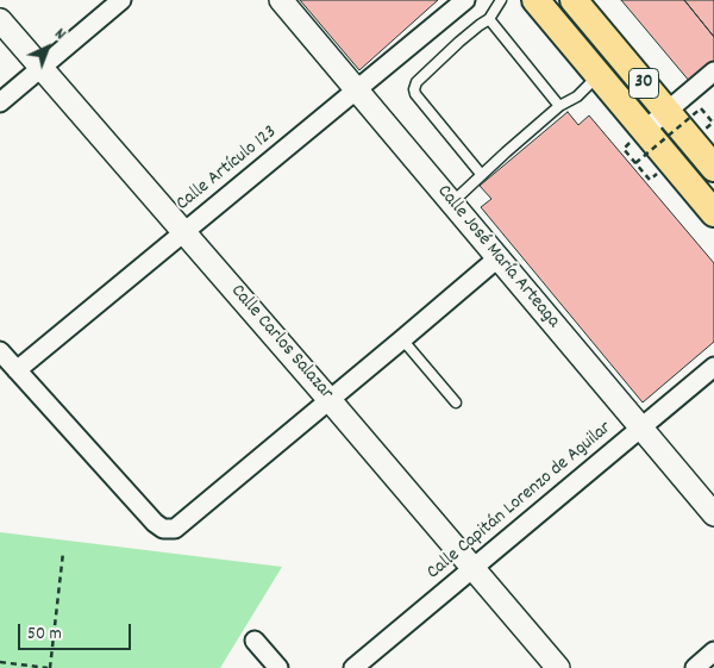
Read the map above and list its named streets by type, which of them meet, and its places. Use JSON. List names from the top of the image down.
{
  "streets": {
    "main road": ["30"],
    "street": [
      "Calle Artículo 123",
      "Calle José María Arteaga",
      "Calle Carlos Salazar",
      "Calle Capitán Lorenzo de Aguilar"
    ]
  },
  "crossings": [
    ["Calle Artículo 123", "Calle José María Arteaga"],
    ["Calle Artículo 123", "Calle Carlos Salazar"],
    ["Calle José María Arteaga", "Calle Capitán Lorenzo de Aguilar"],
    ["Calle Carlos Salazar", "Calle Capitán Lorenzo de Aguilar"]
  ],
  "scale_bar": "50 m",
  "north": "top right"
}
